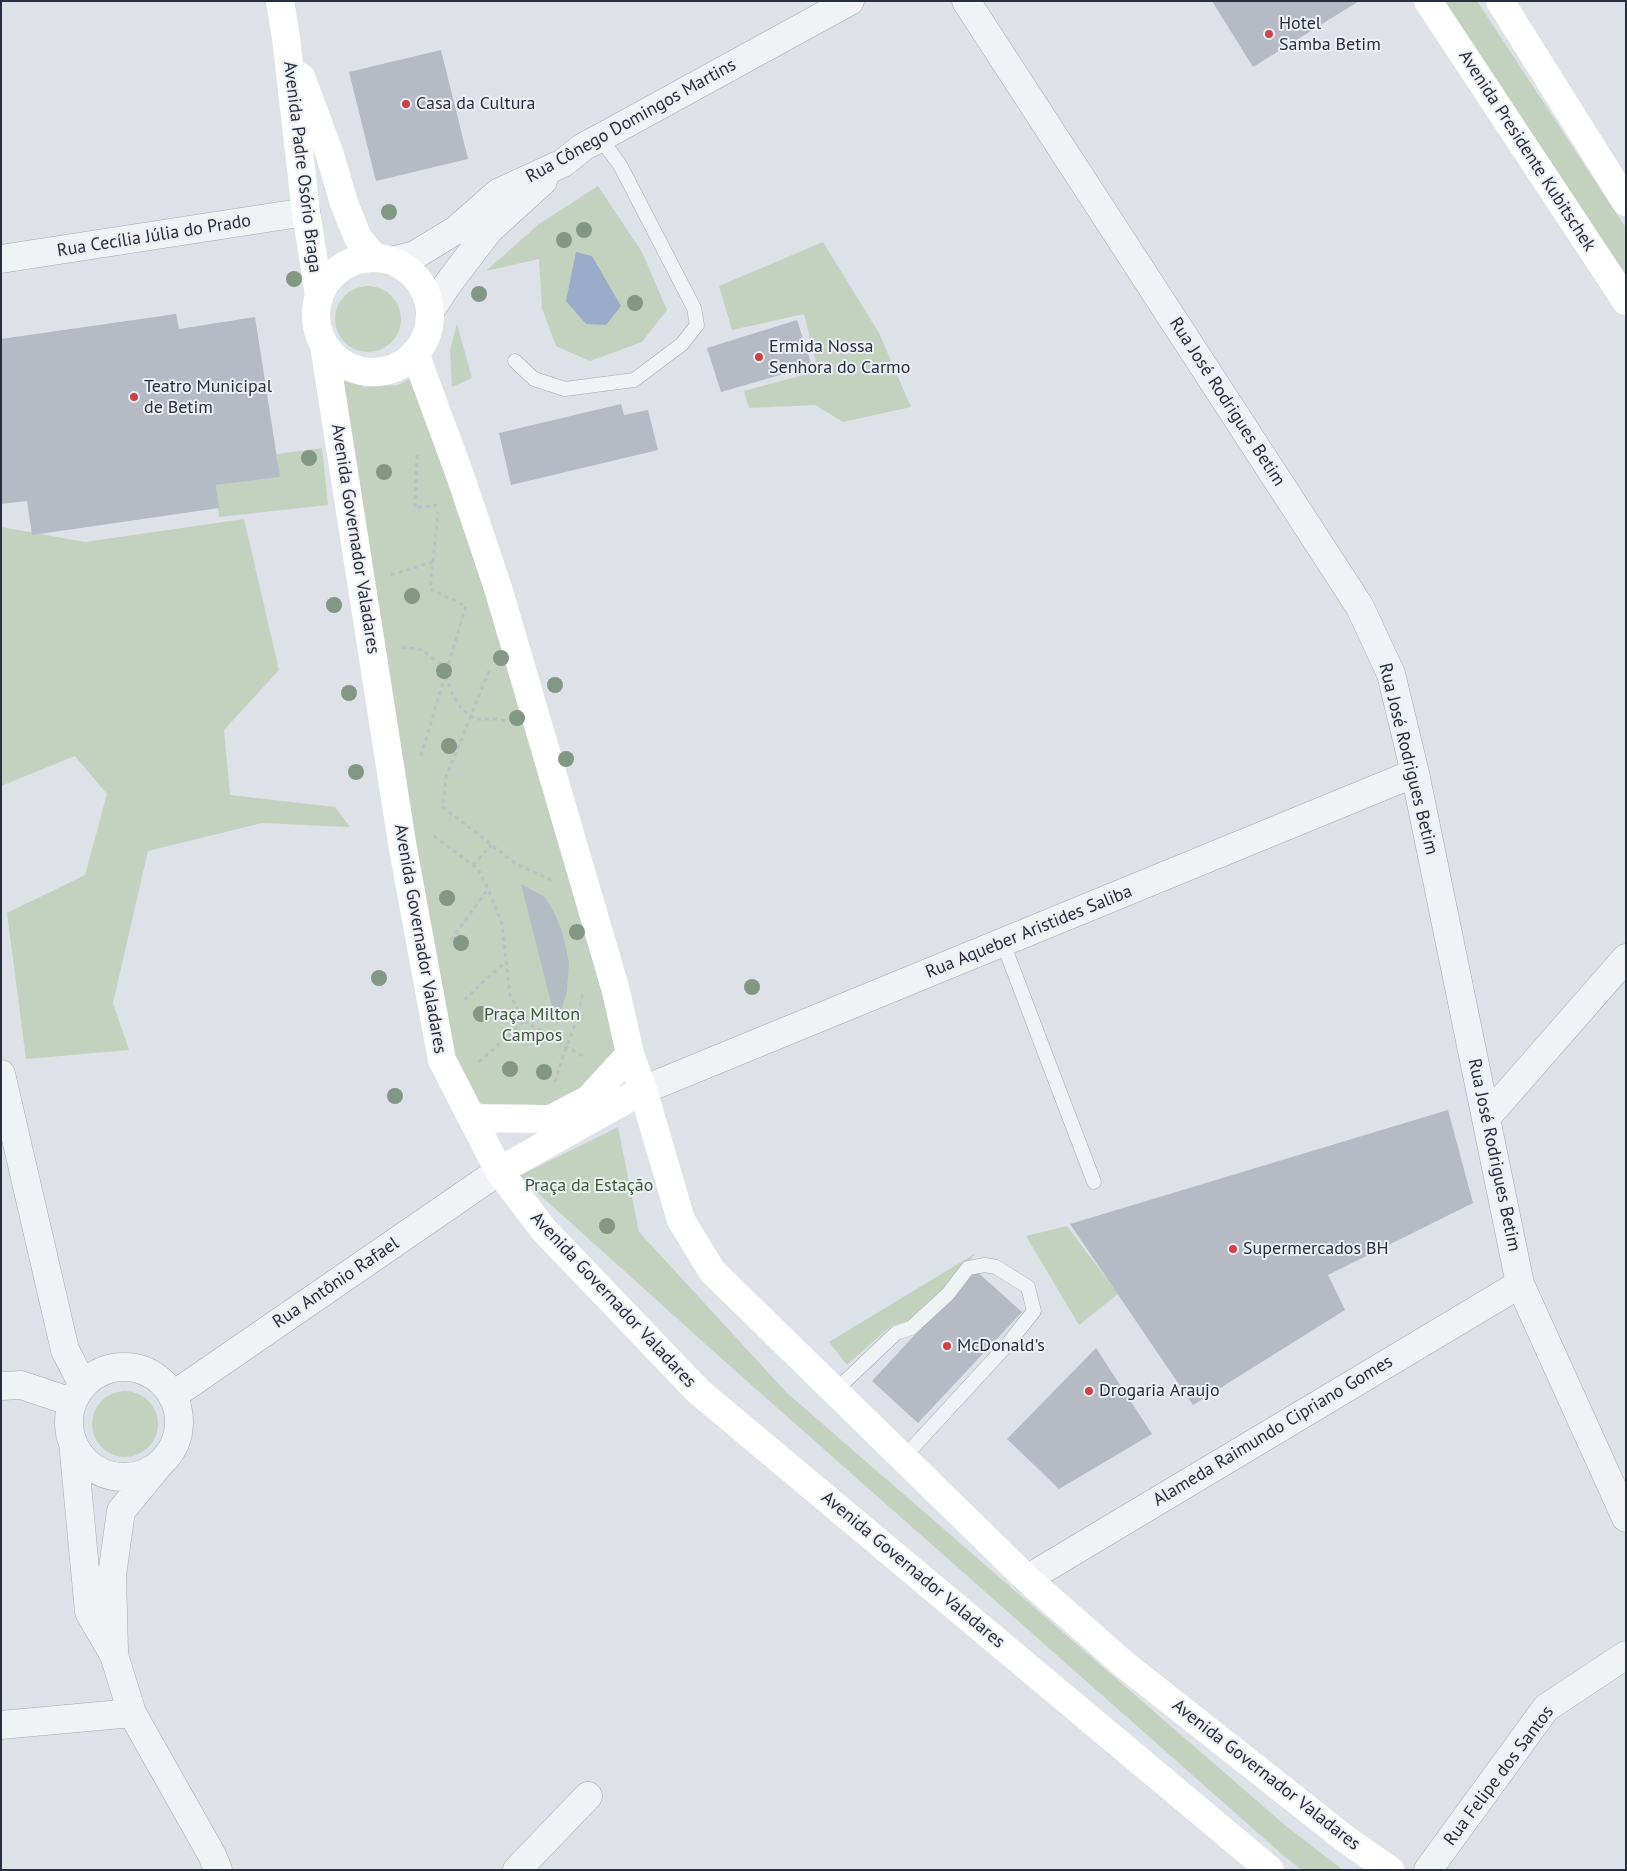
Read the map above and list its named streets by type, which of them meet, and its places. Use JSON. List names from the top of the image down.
{
  "streets": {
    "street": [
      "Rua Cônego Domingos Martins",
      "Avenida Presidente Kubitschek",
      "Avenida Padre Osório Braga",
      "Rua Cecília Júlia do Prado",
      "Rua José Rodrigues Betim",
      "Avenida Governador Valadares",
      "Rua Aqueber Aristides Saliba",
      "Rua Antônio Rafael",
      "Alameda Raimundo Cipriano Gomes",
      "Rua Felipe dos Santos"
    ]
  },
  "crossings": [
    ["Rua Cônego Domingos Martins", "Avenida Padre Osório Braga"],
    ["Rua Cônego Domingos Martins", "Avenida Governador Valadares"],
    ["Avenida Padre Osório Braga", "Rua Cecília Júlia do Prado"],
    ["Avenida Padre Osório Braga", "Avenida Governador Valadares"],
    ["Rua José Rodrigues Betim", "Rua Aqueber Aristides Saliba"],
    ["Rua José Rodrigues Betim", "Alameda Raimundo Cipriano Gomes"],
    ["Avenida Governador Valadares", "Rua Aqueber Aristides Saliba"],
    ["Avenida Governador Valadares", "Rua Antônio Rafael"],
    ["Avenida Governador Valadares", "Alameda Raimundo Cipriano Gomes"]
  ],
  "parks": ["Praça Milton Campos", "Praça da Estação"],
  "places": [
    "Hotel Samba Betim",
    "Casa da Cultura",
    "Ermida Nossa Senhora do Carmo",
    "Teatro Municipal de Betim",
    "Supermercados BH",
    "McDonald's",
    "Drogaria Araujo"
  ]
}
